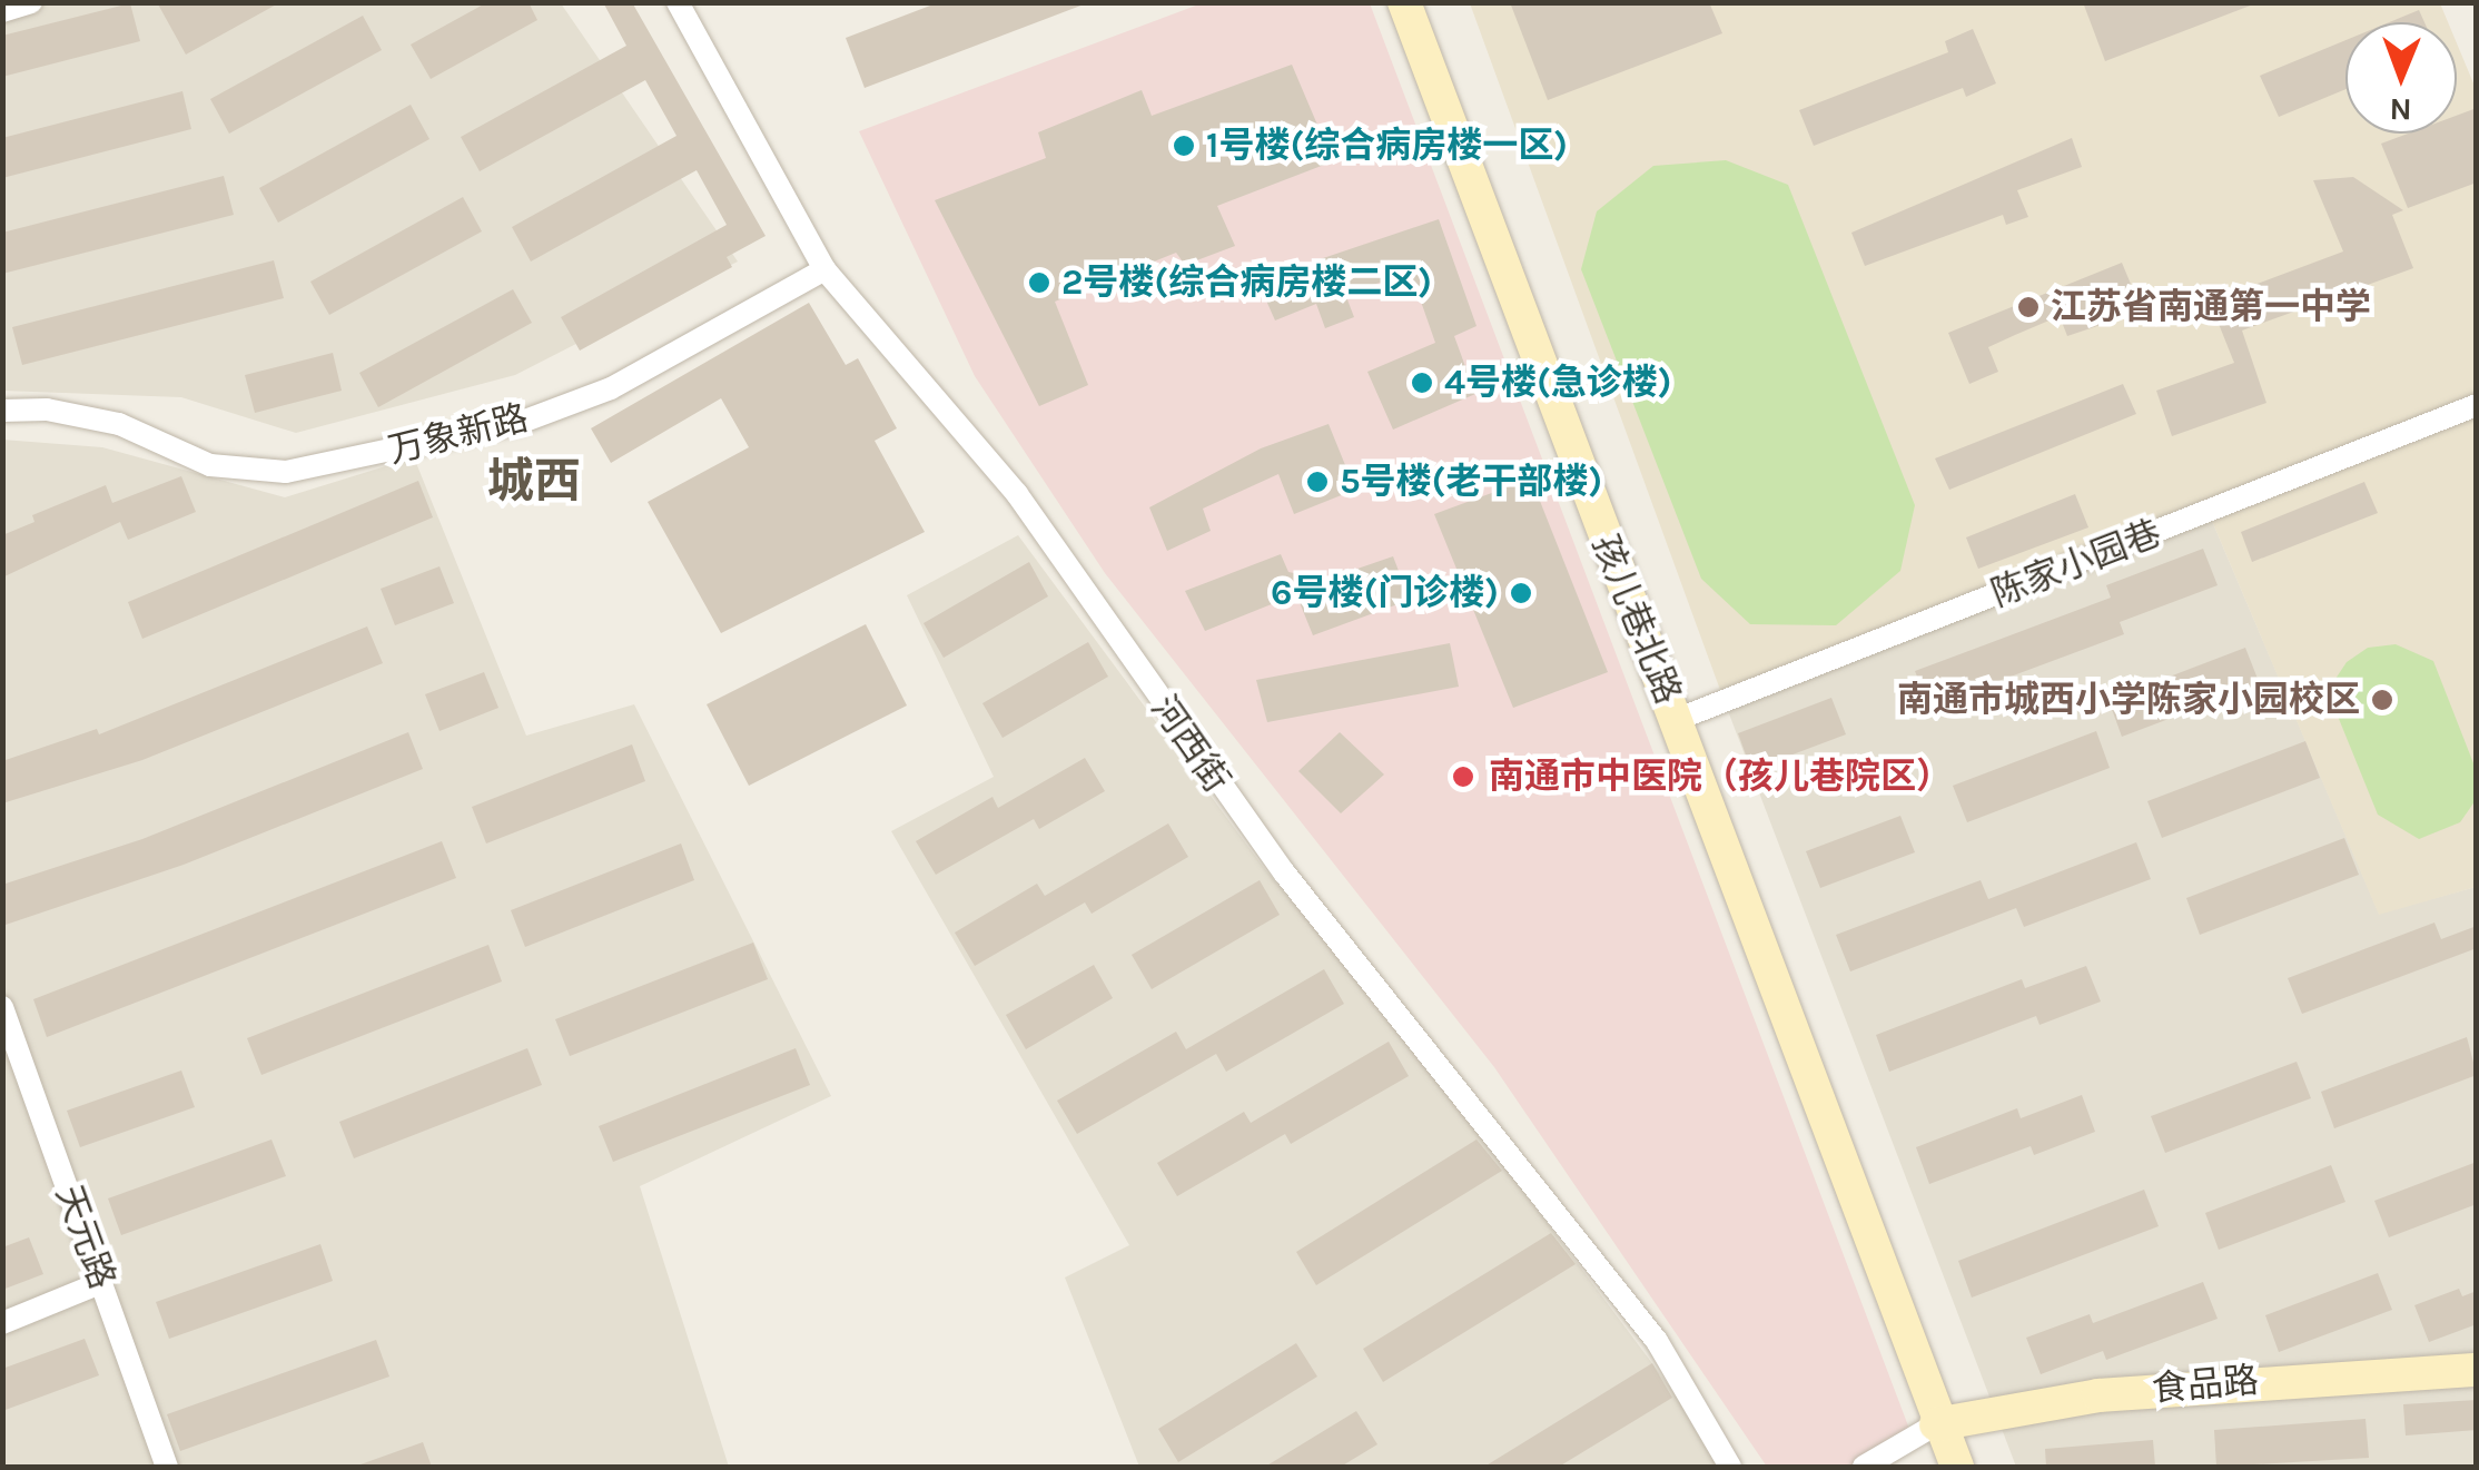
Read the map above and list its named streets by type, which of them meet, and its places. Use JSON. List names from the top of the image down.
{
  "streets": {
    "main road": ["孩儿巷北路", "食品路"],
    "street": [
      "万象新路",
      "陈家小园巷",
      "河西街",
      "天元路"
    ]
  },
  "crossings": [
    ["万象新路", "河西街"],
    ["陈家小园巷", "孩儿巷北路"],
    ["孩儿巷北路", "食品路"]
  ],
  "districts": ["城西"],
  "places": [
    "1号楼(综合病房楼一区)",
    "2号楼(综合病房楼二区)",
    "江苏省南通第一中学",
    "4号楼(急诊楼)",
    "5号楼(老干部楼)",
    "6号楼(门诊楼)",
    "南通市城西小学陈家小园校区",
    "南通市中医院（孩儿巷院区）"
  ],
  "north": "bottom"
}
